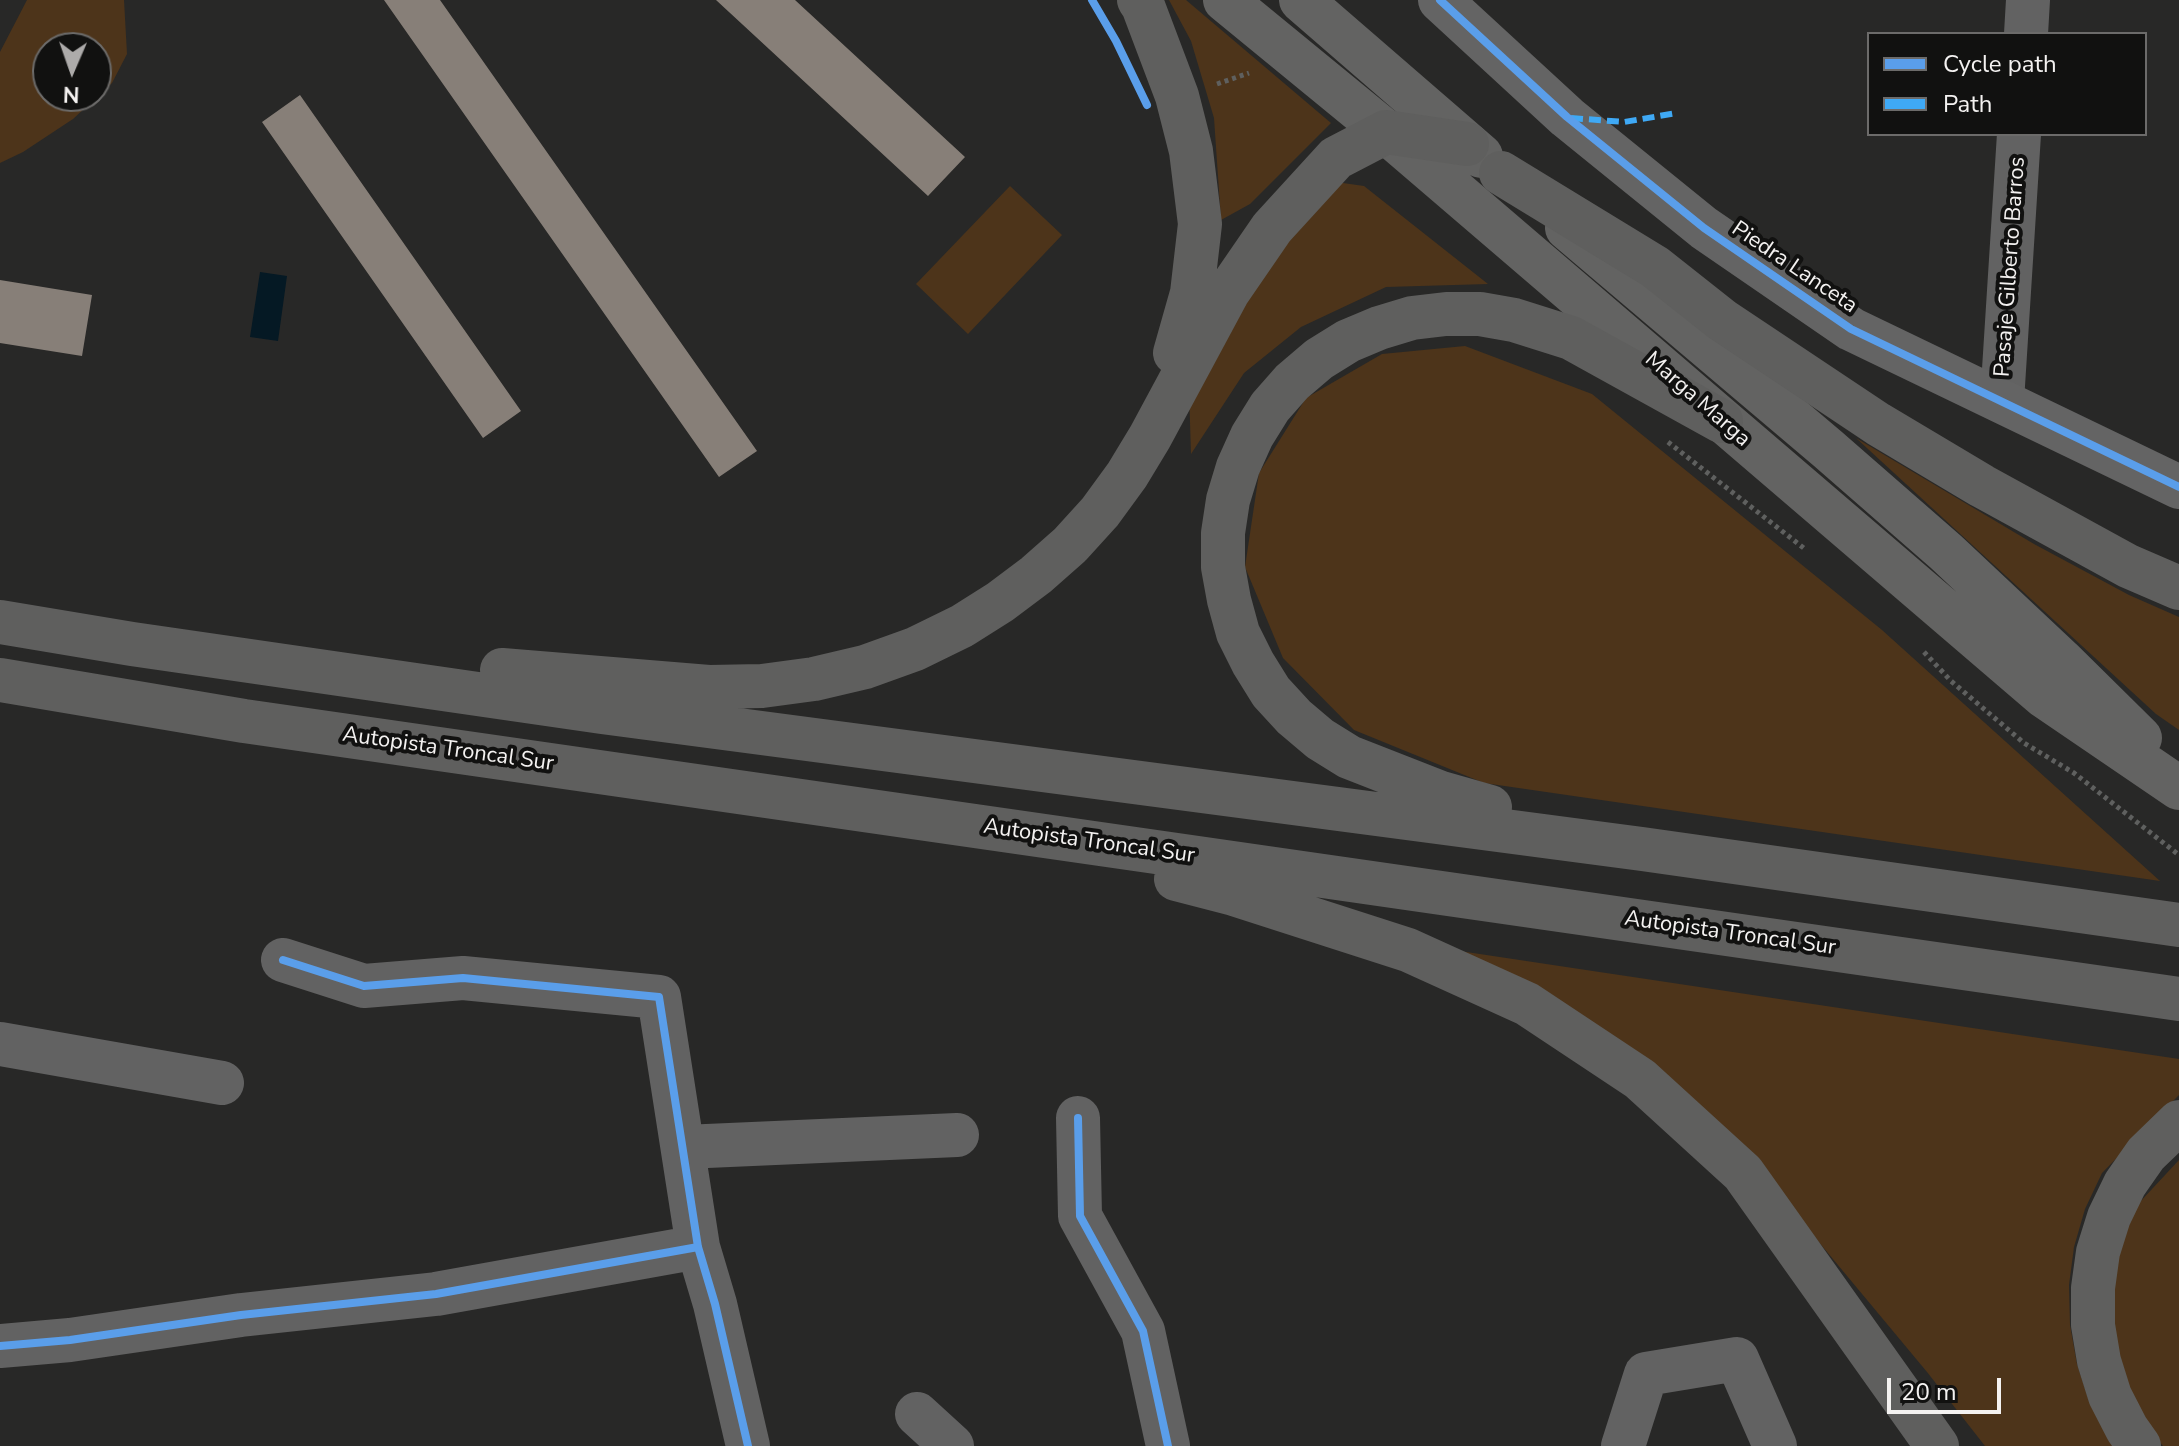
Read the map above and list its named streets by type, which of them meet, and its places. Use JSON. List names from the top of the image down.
{
  "streets": {
    "highway": ["Autopista Troncal Sur"],
    "main road": ["Marga Marga"],
    "street": ["Pasaje Gilberto Barros", "Piedra Lanceta"]
  },
  "crossings": [
    ["Pasaje Gilberto Barros", "Piedra Lanceta"]
  ],
  "legend": ["Cycle path", "Path"],
  "scale_bar": "20 m",
  "north": "bottom"
}
